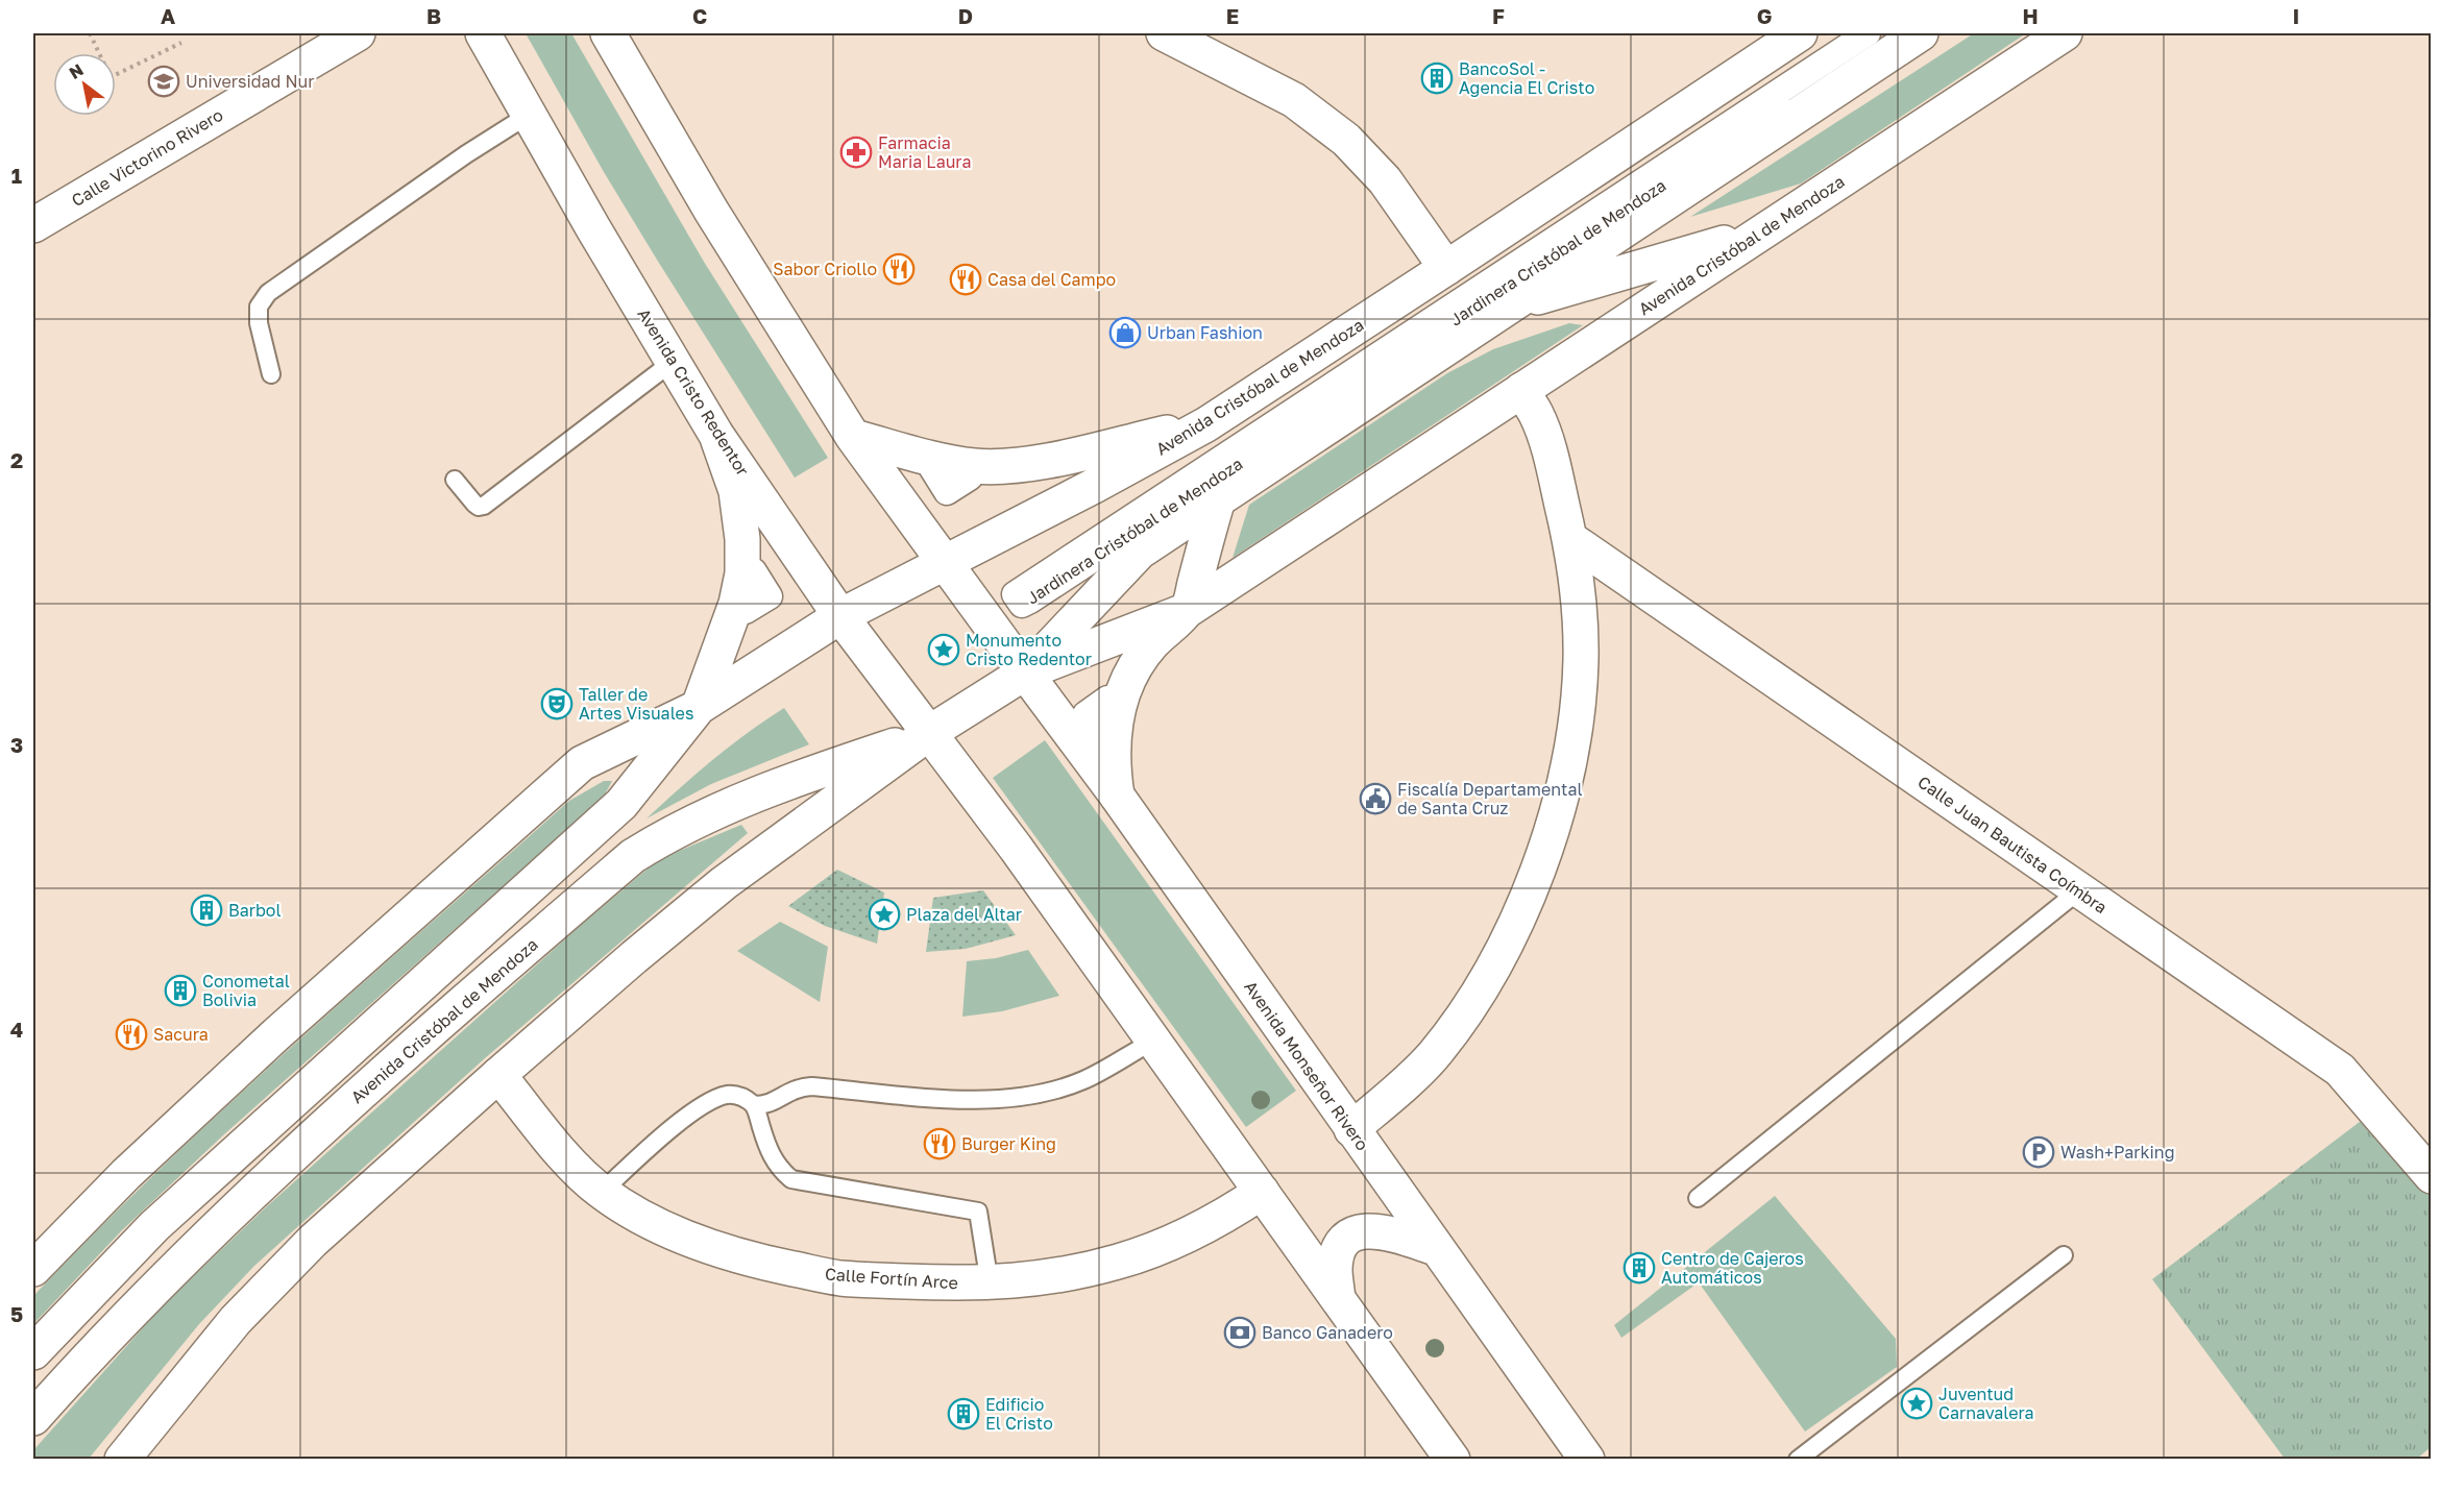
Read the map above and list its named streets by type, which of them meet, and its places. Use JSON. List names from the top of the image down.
{
  "streets": {
    "main road": [
      "Calle Victorino Rivero",
      "Avenida Cristóbal de Mendoza",
      "Avenida Cristo Redentor",
      "Calle Juan Bautista Coímbra",
      "Avenida Monseñor Rivero",
      "Calle Fortín Arce"
    ],
    "street": ["Jardinera Cristóbal de Mendoza"]
  },
  "crossings": [
    ["Avenida Cristóbal de Mendoza", "Avenida Cristo Redentor"],
    ["Avenida Cristóbal de Mendoza", "Avenida Monseñor Rivero"],
    ["Avenida Cristóbal de Mendoza", "Calle Fortín Arce"]
  ],
  "places": {
    "building": [
      "BancoSol - Agencia El Cristo",
      "Barbol",
      "Conometal Bolivia",
      "Centro de Cajeros Automáticos",
      "Edificio El Cristo"
    ],
    "school or university": ["Universidad Nur"],
    "pharmacy": ["Farmacia Maria Laura"],
    "restaurant": [
      "Sabor Criollo",
      "Casa del Campo",
      "Sacura",
      "Burger King"
    ],
    "shop": ["Urban Fashion"],
    "place": ["Monumento Cristo Redentor", "Plaza del Altar", "Juventud Carnavalera"],
    "theatre": ["Taller de Artes Visuales"],
    "public building": ["Fiscalía Departamental de Santa Cruz"],
    "parking": ["Wash+Parking"],
    "bank": ["Banco Ganadero"]
  },
  "north": "top left",
  "grid": {
    "columns": [
      "A",
      "B",
      "C",
      "D",
      "E",
      "F",
      "G",
      "H",
      "I"
    ],
    "rows": [
      "1",
      "2",
      "3",
      "4",
      "5"
    ]
  }
}
